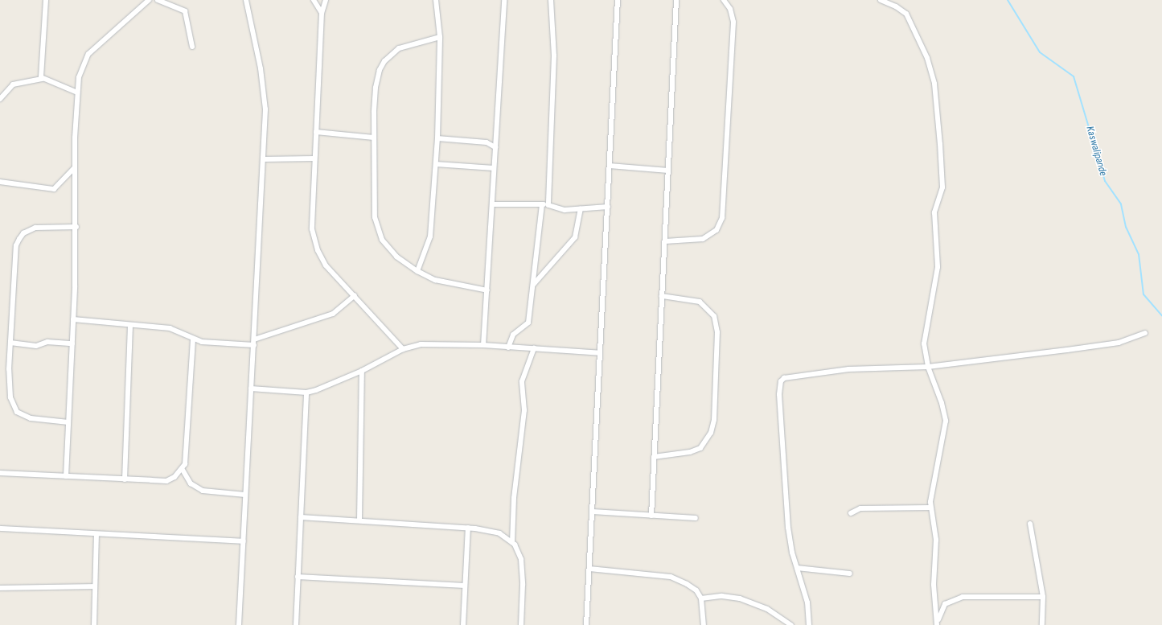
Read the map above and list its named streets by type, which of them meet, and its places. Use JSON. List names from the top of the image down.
{
  "water": ["Kaswalipande"]
}
